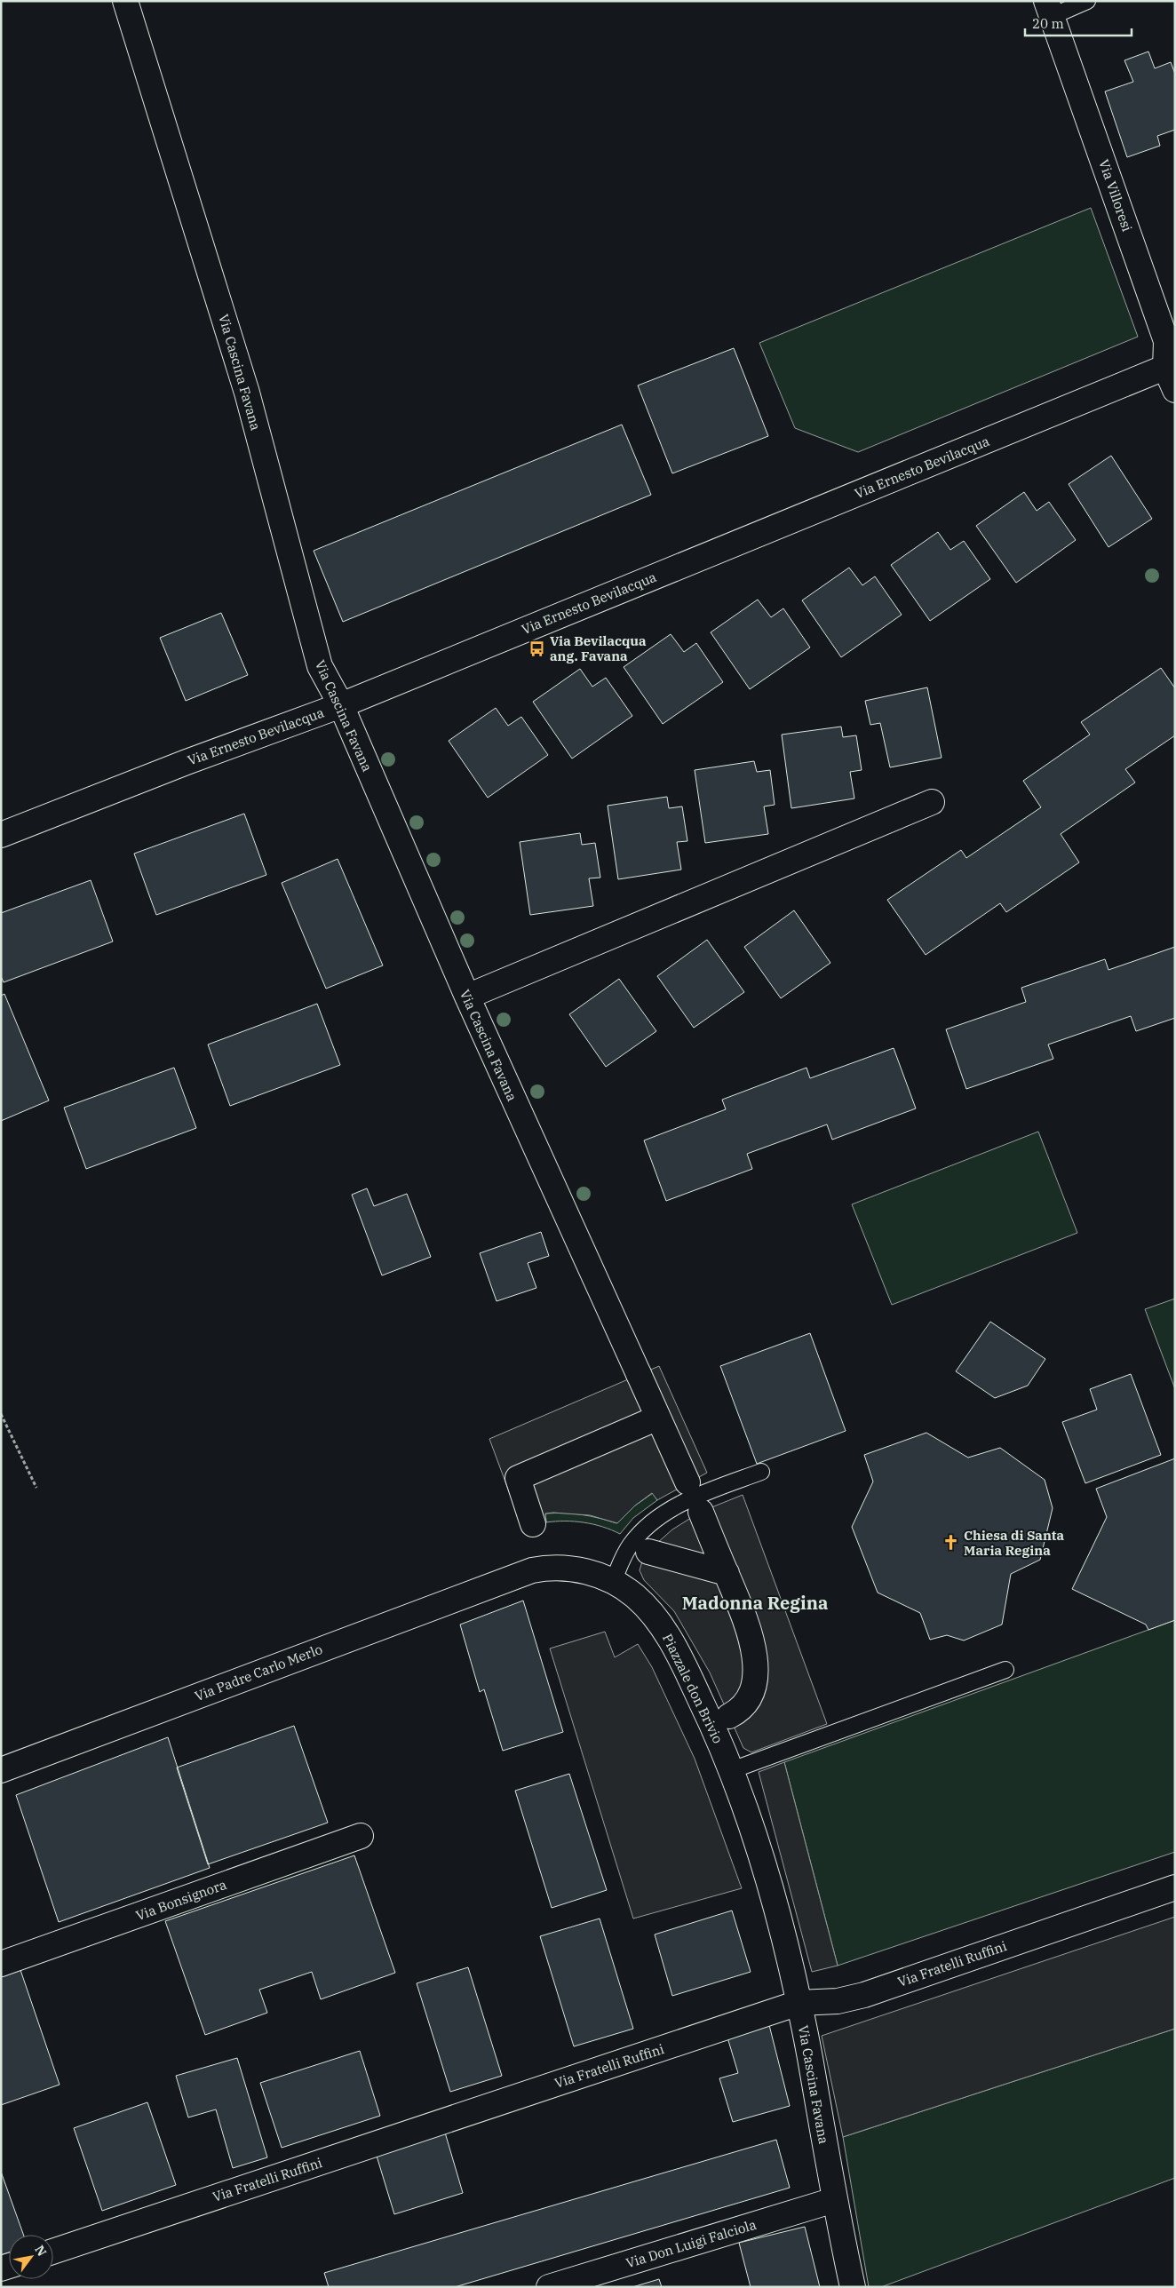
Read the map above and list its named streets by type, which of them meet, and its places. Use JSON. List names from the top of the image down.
{
  "streets": {
    "street": [
      "Via Villoresi",
      "Via Cascina Favana",
      "Via Ernesto Bevilacqua",
      "Via Padre Carlo Merlo",
      "Piazzale don Brivio",
      "Via Bonsignora",
      "Via Fratelli Ruffini",
      "Via Don Luigi Falciola"
    ]
  },
  "crossings": [
    ["Via Villoresi", "Via Ernesto Bevilacqua"],
    ["Via Cascina Favana", "Via Ernesto Bevilacqua"],
    ["Via Cascina Favana", "Piazzale don Brivio"],
    ["Via Cascina Favana", "Via Fratelli Ruffini"],
    ["Via Cascina Favana", "Via Don Luigi Falciola"],
    ["Via Padre Carlo Merlo", "Piazzale don Brivio"]
  ],
  "districts": ["Madonna Regina"],
  "places": {
    "bus stop": ["Via Bevilacqua ang. Favana"],
    "church": ["Chiesa di Santa Maria Regina"]
  },
  "scale_bar": "20 m",
  "north": "top right"
}
